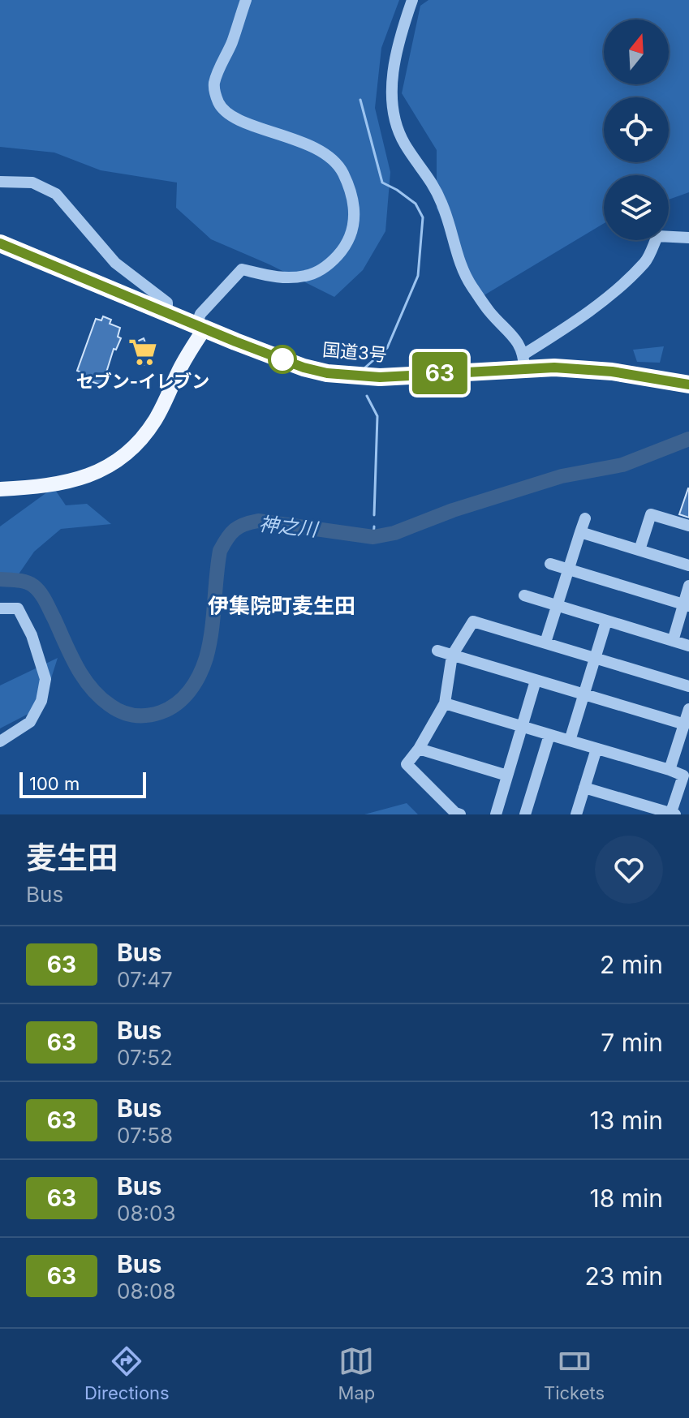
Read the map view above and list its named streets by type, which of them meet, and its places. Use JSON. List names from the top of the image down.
{
  "streets": {
    "highway": ["国道3号"]
  },
  "districts": ["伊集院町麦生田"],
  "water": ["神之川"],
  "places": {
    "supermarket": ["セブン-イレブン"]
  },
  "lines": ["bus line 63"],
  "scale_bar": "100 m",
  "north": "top",
  "page": {
    "on_map": "63",
    "scale": "100 m",
    "heading": ["麦生田", "Bus"],
    "list": [
      {
        "mark": "63",
        "name": "Bus",
        "note": "07:47",
        "value": "2 min"
      },
      {
        "mark": "63",
        "name": "Bus",
        "note": "07:52",
        "value": "7 min"
      },
      {
        "mark": "63",
        "name": "Bus",
        "note": "07:58",
        "value": "13 min"
      },
      {
        "mark": "63",
        "name": "Bus",
        "note": "08:03",
        "value": "18 min"
      },
      {
        "mark": "63",
        "name": "Bus",
        "note": "08:08",
        "value": "23 min"
      }
    ],
    "tabs": ["Directions", "Map", "Tickets"]
  }
}
